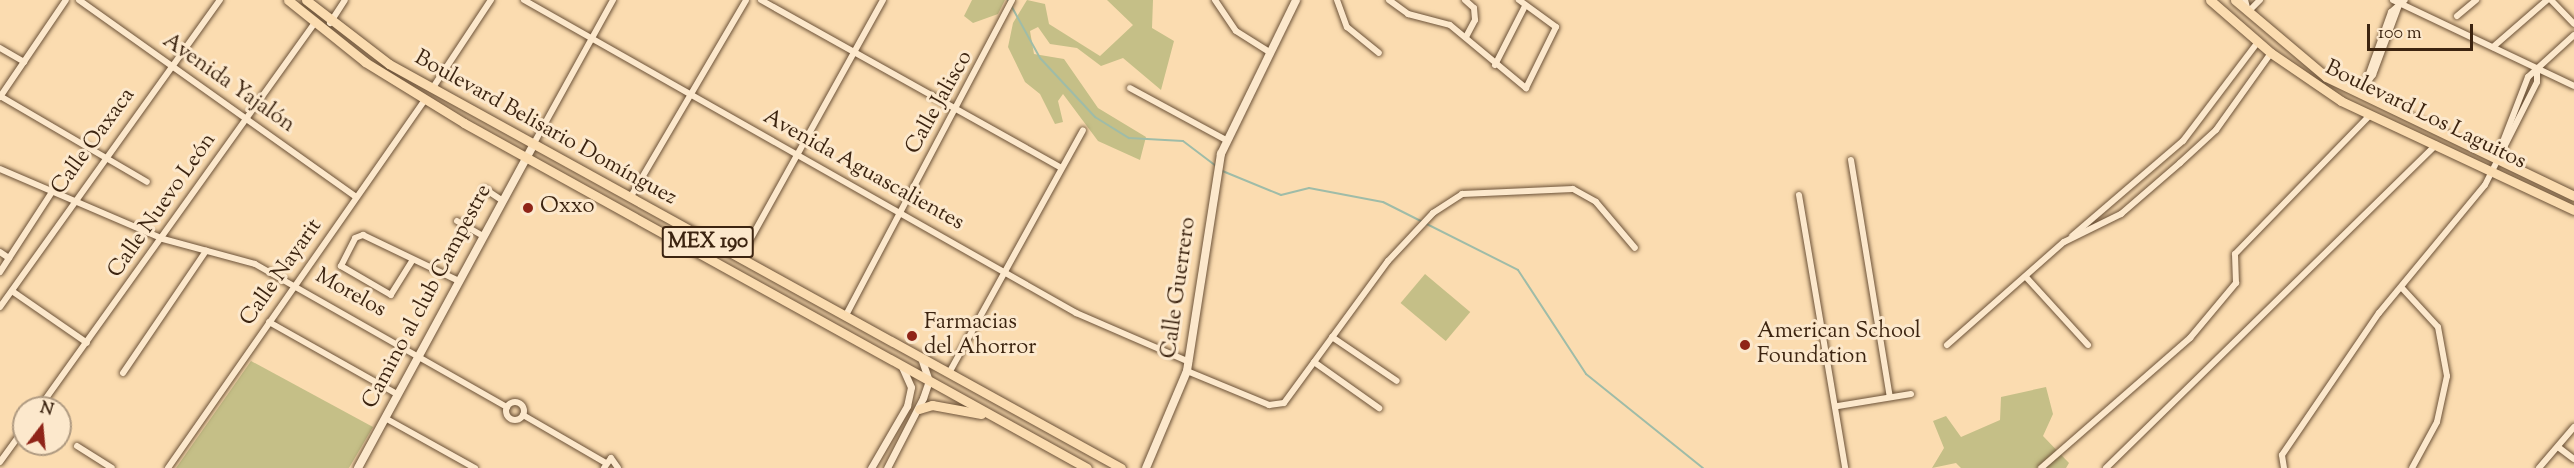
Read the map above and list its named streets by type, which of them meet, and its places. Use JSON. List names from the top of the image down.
{
  "streets": {
    "main road": [
      "Boulevard Los Laguitos",
      "Boulevard Belisario Domínguez",
      "MEX 190",
      "Calle Guerrero",
      "Camino al club Campestre"
    ],
    "street": [
      "Avenida Yajalón",
      "Calle Jalisco",
      "Calle Oaxaca",
      "Avenida Aguascalientes",
      "Calle Nuevo León",
      "Calle Nayarit",
      "Morelos"
    ]
  },
  "crossings": [
    ["Avenida Yajalón", "Calle Oaxaca"],
    ["Avenida Yajalón", "Calle Nuevo León"],
    ["Avenida Yajalón", "Calle Nayarit"],
    ["Calle Jalisco", "Boulevard Belisario Domínguez"],
    ["Calle Jalisco", "Avenida Aguascalientes"],
    ["Boulevard Belisario Domínguez", "Calle Nuevo León"],
    ["Boulevard Belisario Domínguez", "Calle Nayarit"],
    ["Boulevard Belisario Domínguez", "Camino al club Campestre"],
    ["Calle Oaxaca", "Morelos"],
    ["Avenida Aguascalientes", "Calle Guerrero"],
    ["Calle Nuevo León", "Morelos"],
    ["Calle Nayarit", "Morelos"],
    ["Morelos", "Camino al club Campestre"]
  ],
  "places": ["Oxxo", "Farmacias del Ahorror", "American School Foundation"],
  "scale_bar": "100 m",
  "north": "top"
}
